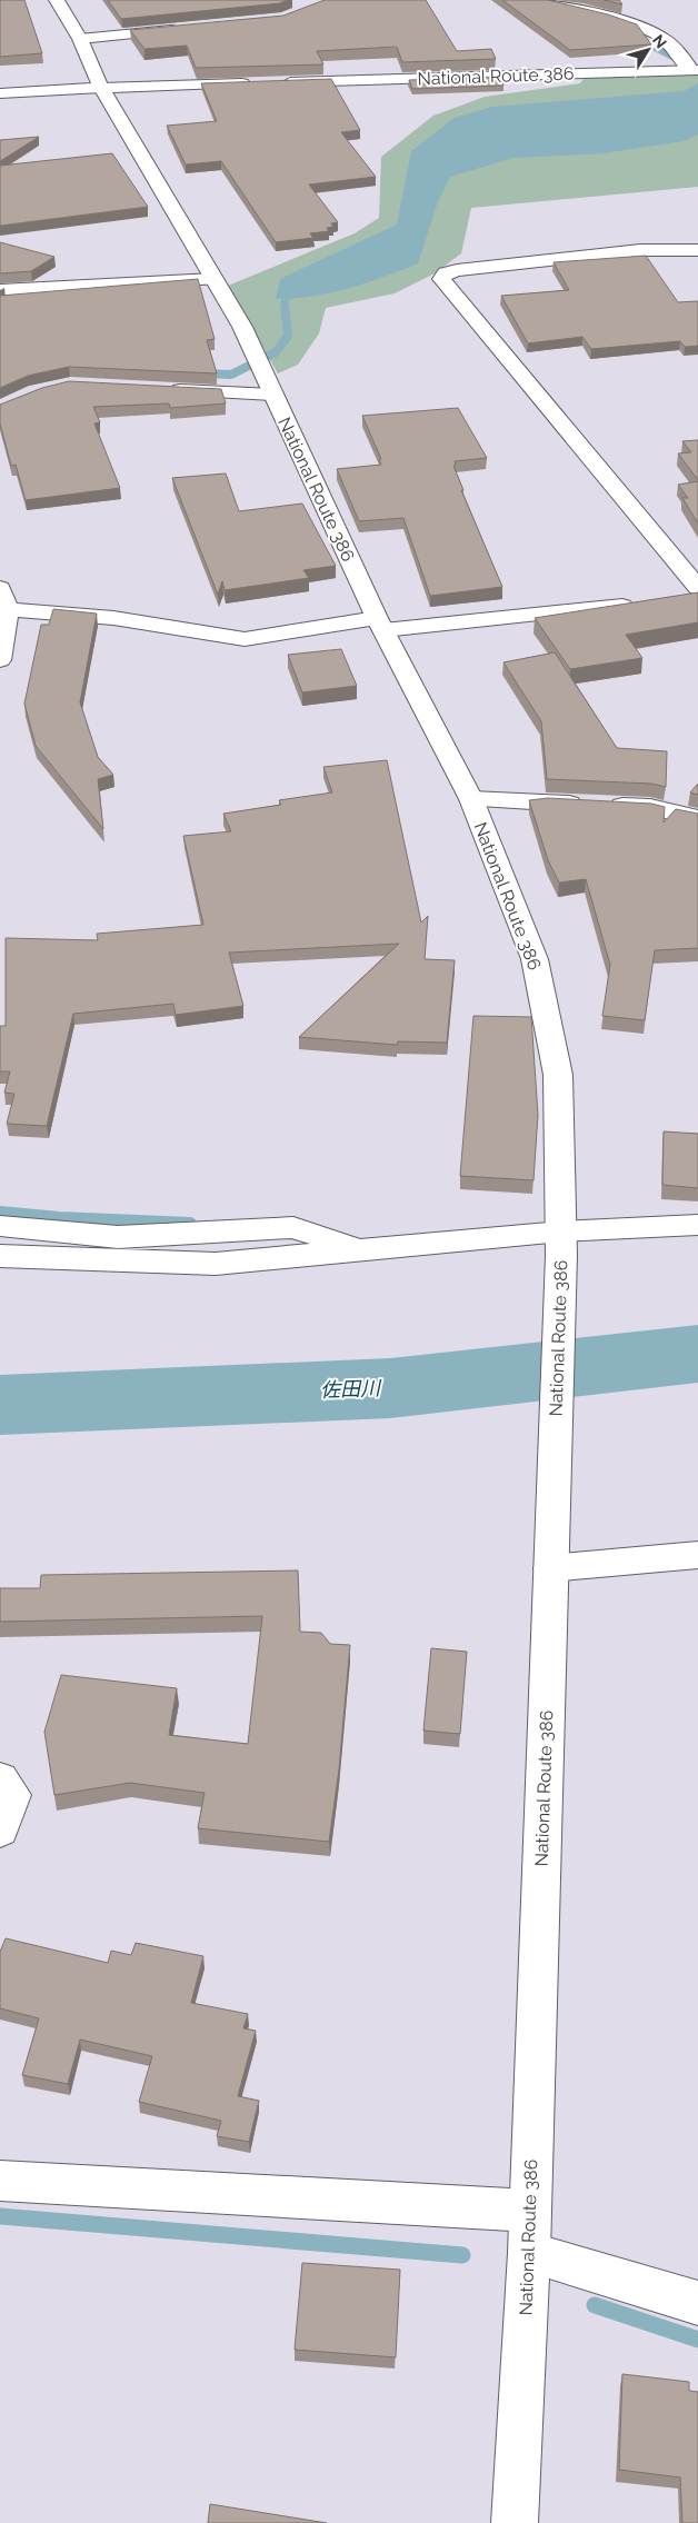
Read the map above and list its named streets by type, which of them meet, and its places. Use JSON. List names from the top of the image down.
{
  "streets": {
    "main road": ["National Route 386"]
  },
  "water": ["佐田川"],
  "north": "top right"
}
